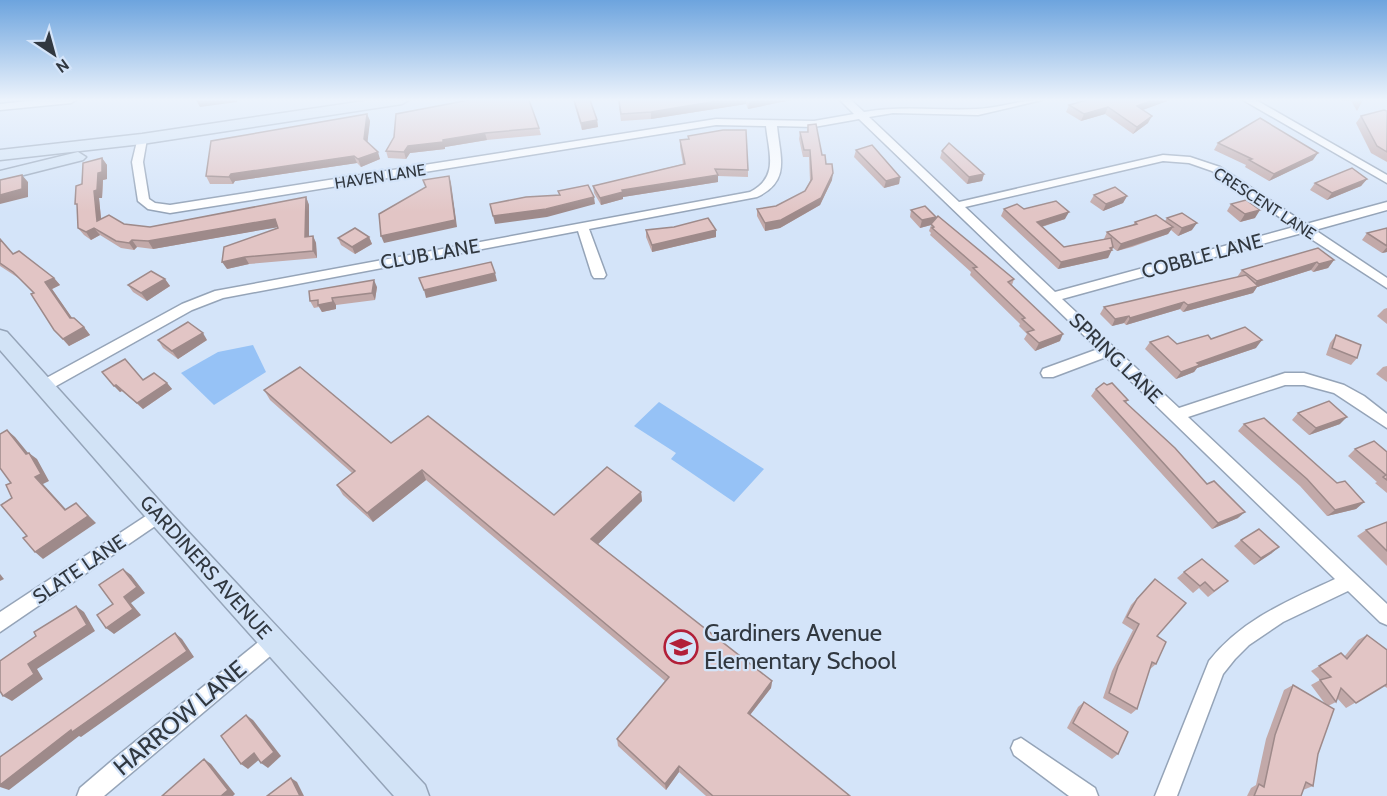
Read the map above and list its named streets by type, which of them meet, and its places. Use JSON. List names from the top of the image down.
{
  "streets": {
    "main road": ["GARDINERS AVENUE"],
    "street": [
      "HAVEN LANE",
      "CRESCENT LANE",
      "CLUB LANE",
      "COBBLE LANE",
      "SPRING LANE",
      "SLATE LANE",
      "HARROW LANE"
    ]
  },
  "crossings": [
    ["CRESCENT LANE", "COBBLE LANE"],
    ["CRESCENT LANE", "SPRING LANE"],
    ["CLUB LANE", "GARDINERS AVENUE"],
    ["COBBLE LANE", "SPRING LANE"],
    ["GARDINERS AVENUE", "SLATE LANE"],
    ["GARDINERS AVENUE", "HARROW LANE"]
  ],
  "places": {
    "school or university": ["Gardiners Avenue Elementary School"]
  },
  "north": "bottom right"
}
